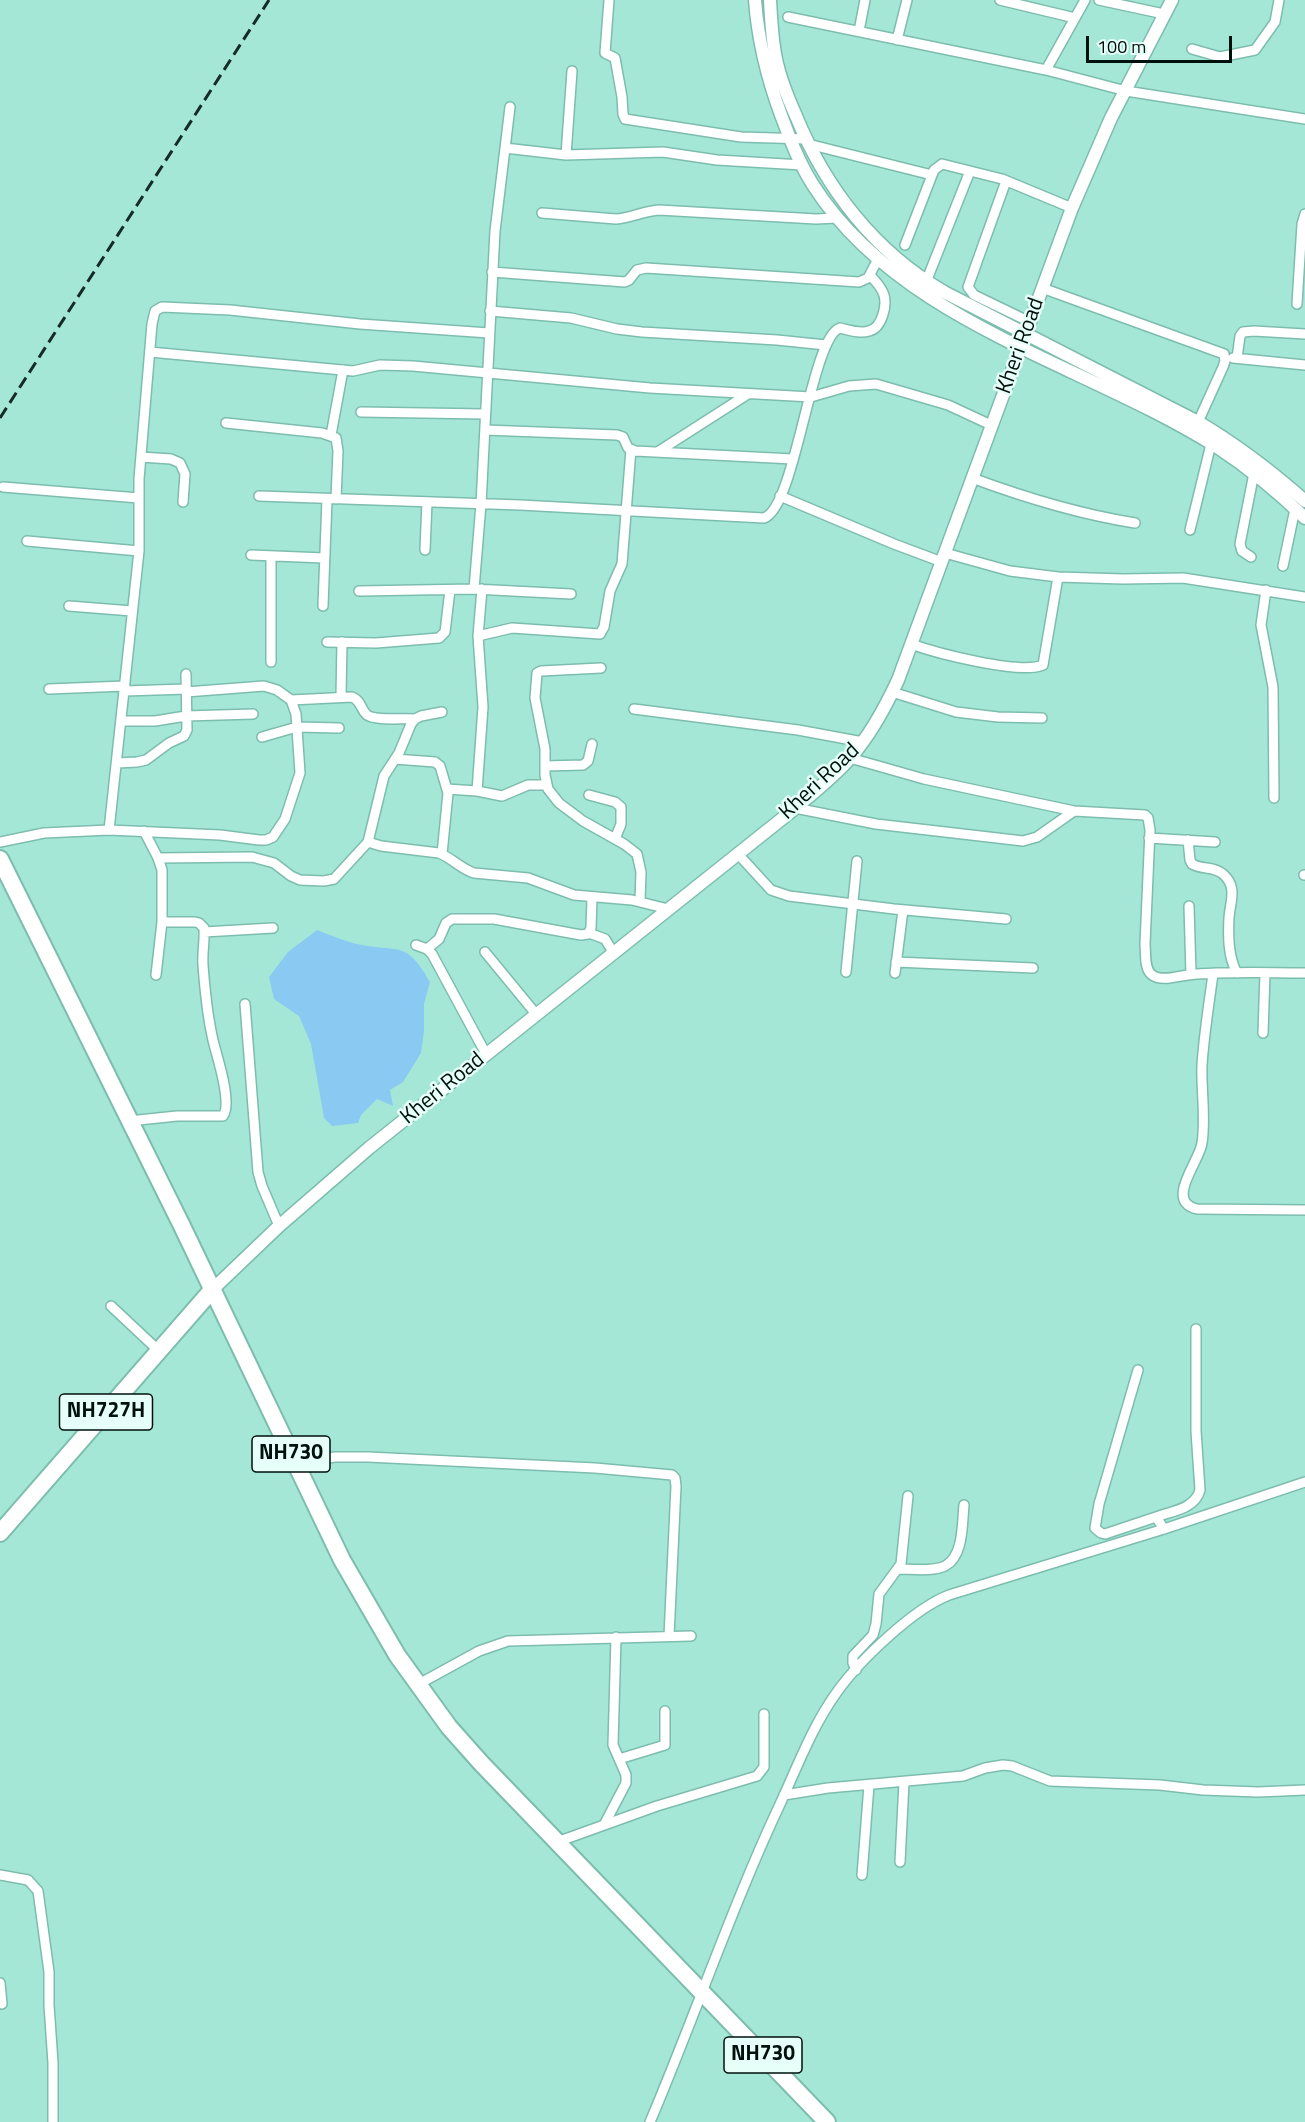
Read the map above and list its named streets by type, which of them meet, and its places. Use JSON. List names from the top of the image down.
{
  "streets": {
    "highway": ["NH727H", "NH730"],
    "street": ["Kheri Road"]
  },
  "crossings": [
    ["Kheri Road", "NH727H"],
    ["Kheri Road", "NH730"],
    ["NH727H", "NH730"]
  ],
  "scale_bar": "100 m"
}
